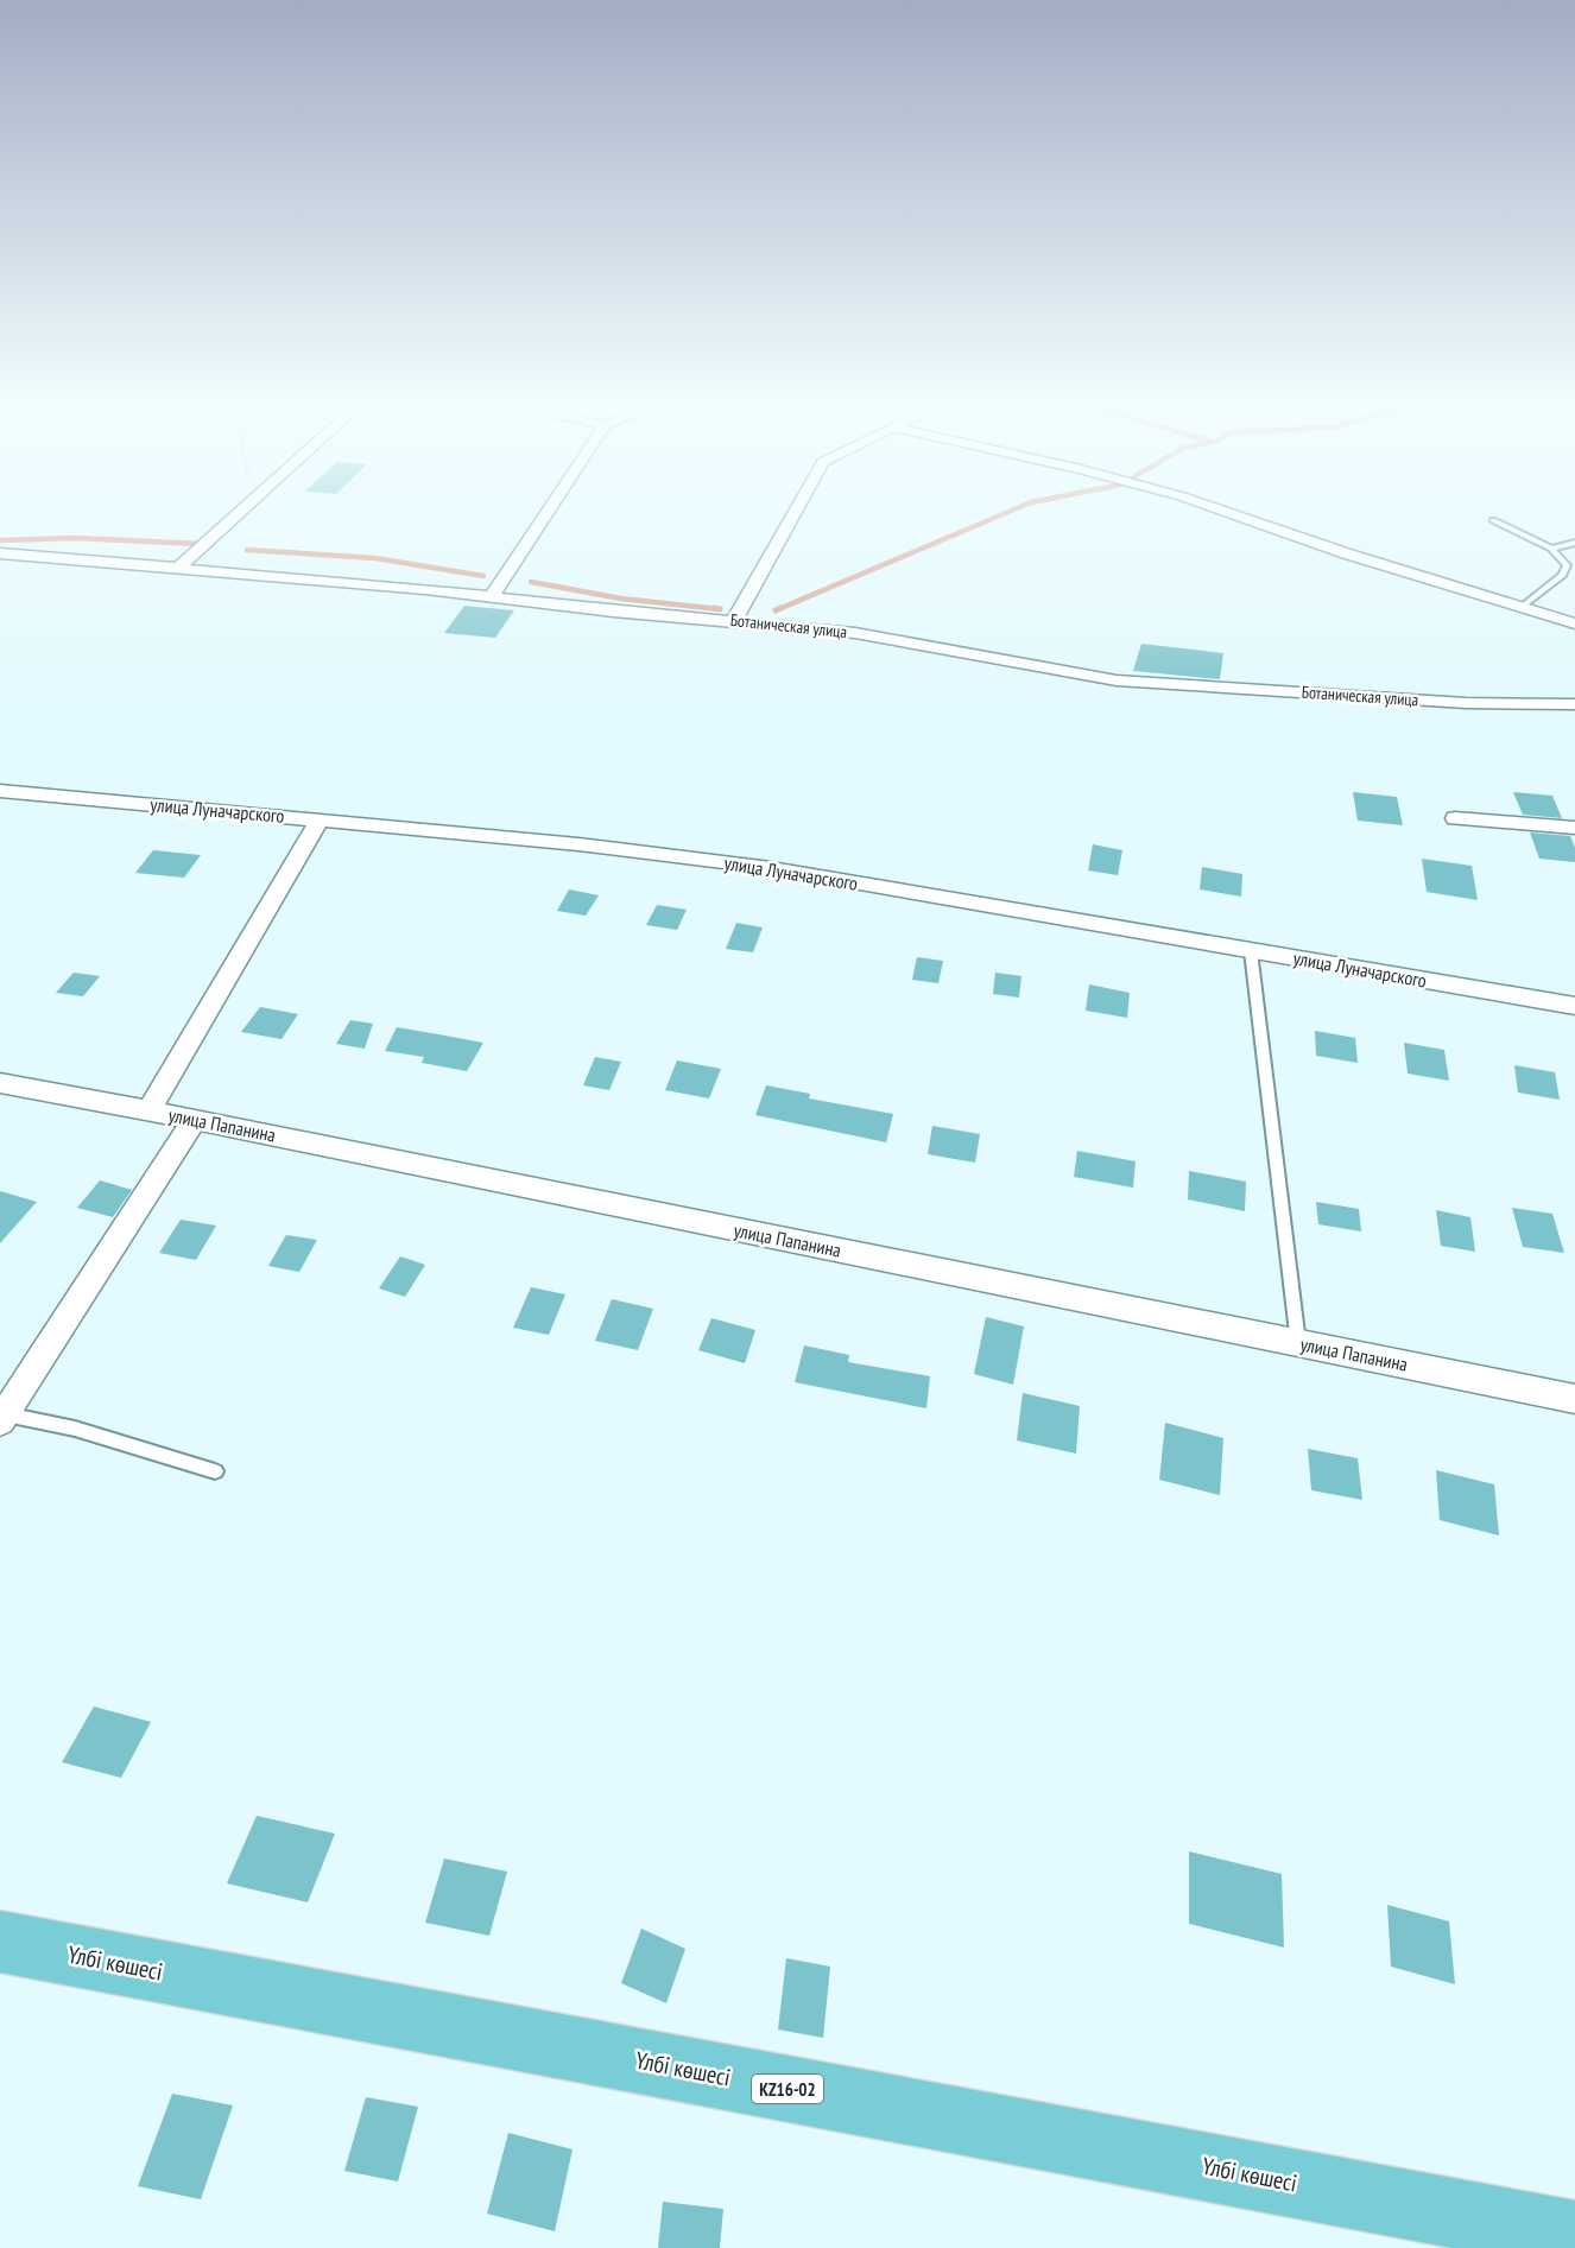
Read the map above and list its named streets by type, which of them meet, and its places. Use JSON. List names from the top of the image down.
{
  "streets": {
    "main road": ["Үлбі көшесі", "KZ16-02"],
    "street": ["Ботаническая улица", "улица Луначарского", "улица Папанина"]
  }
}
